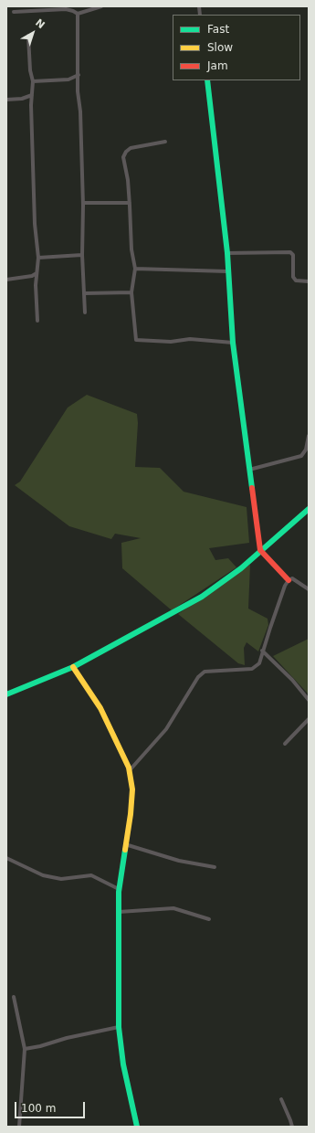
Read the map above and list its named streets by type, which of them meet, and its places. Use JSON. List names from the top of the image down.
{
  "legend": ["Fast", "Slow", "Jam"],
  "scale_bar": "100 m",
  "north": "top right"
}
